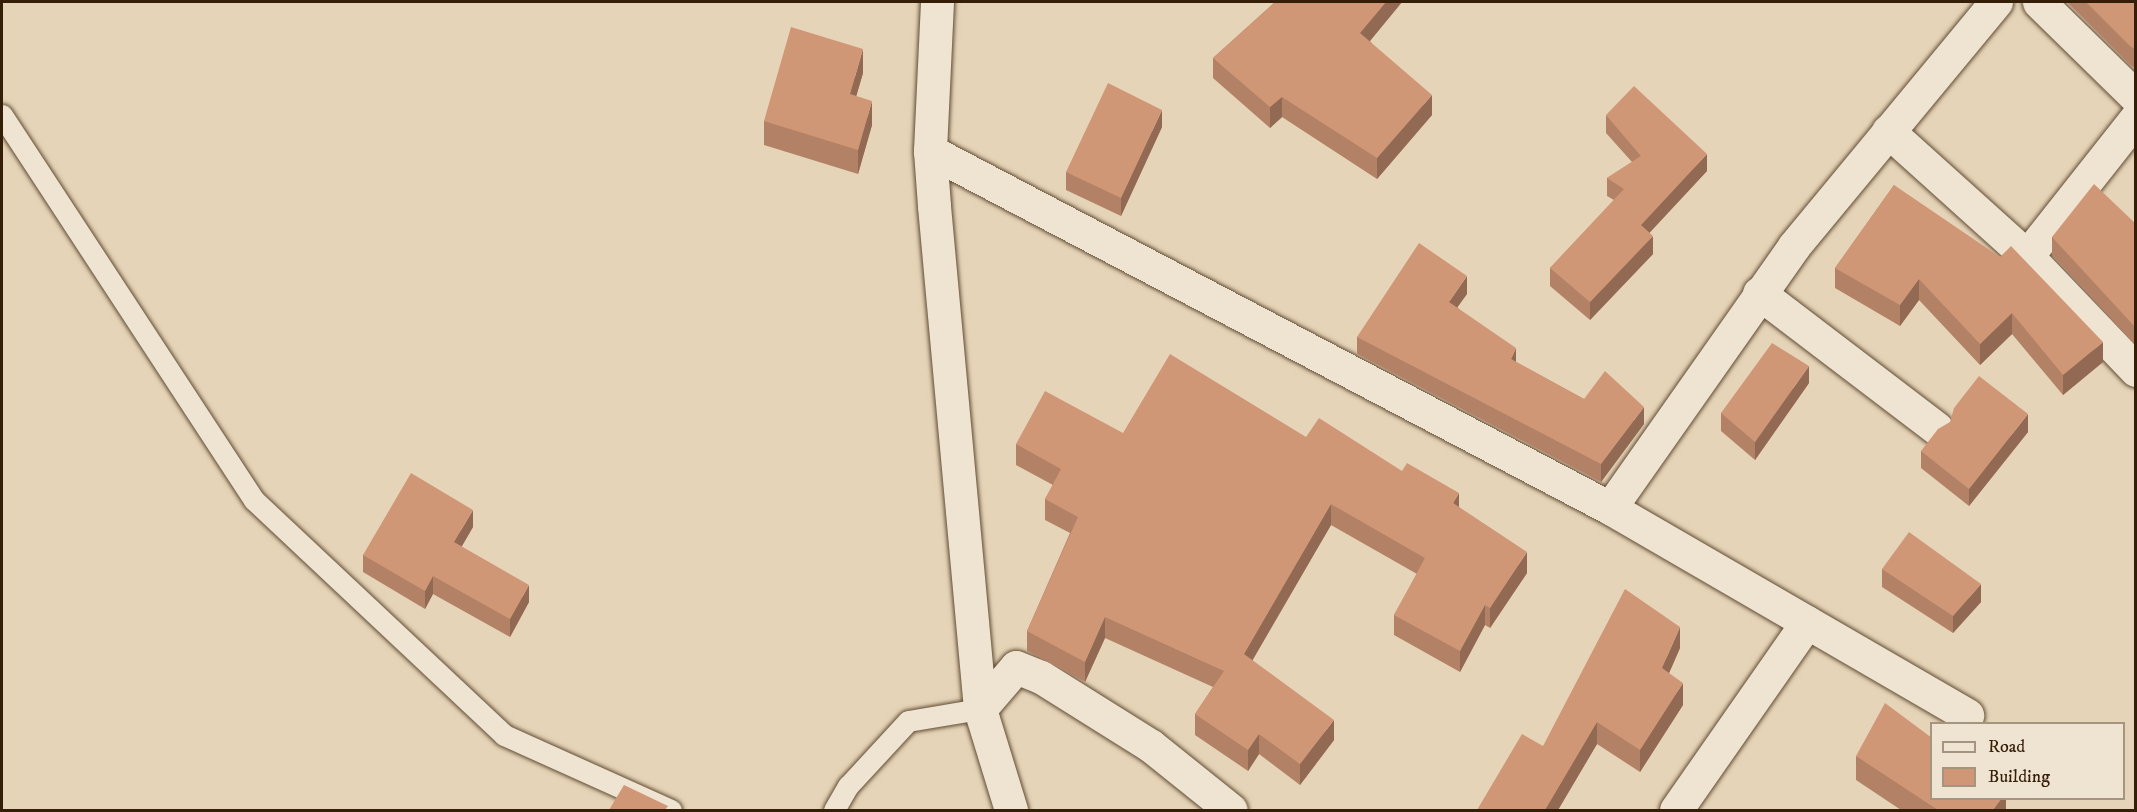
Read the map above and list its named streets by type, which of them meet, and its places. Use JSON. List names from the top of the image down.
{
  "legend": ["Road", "Building"]
}
